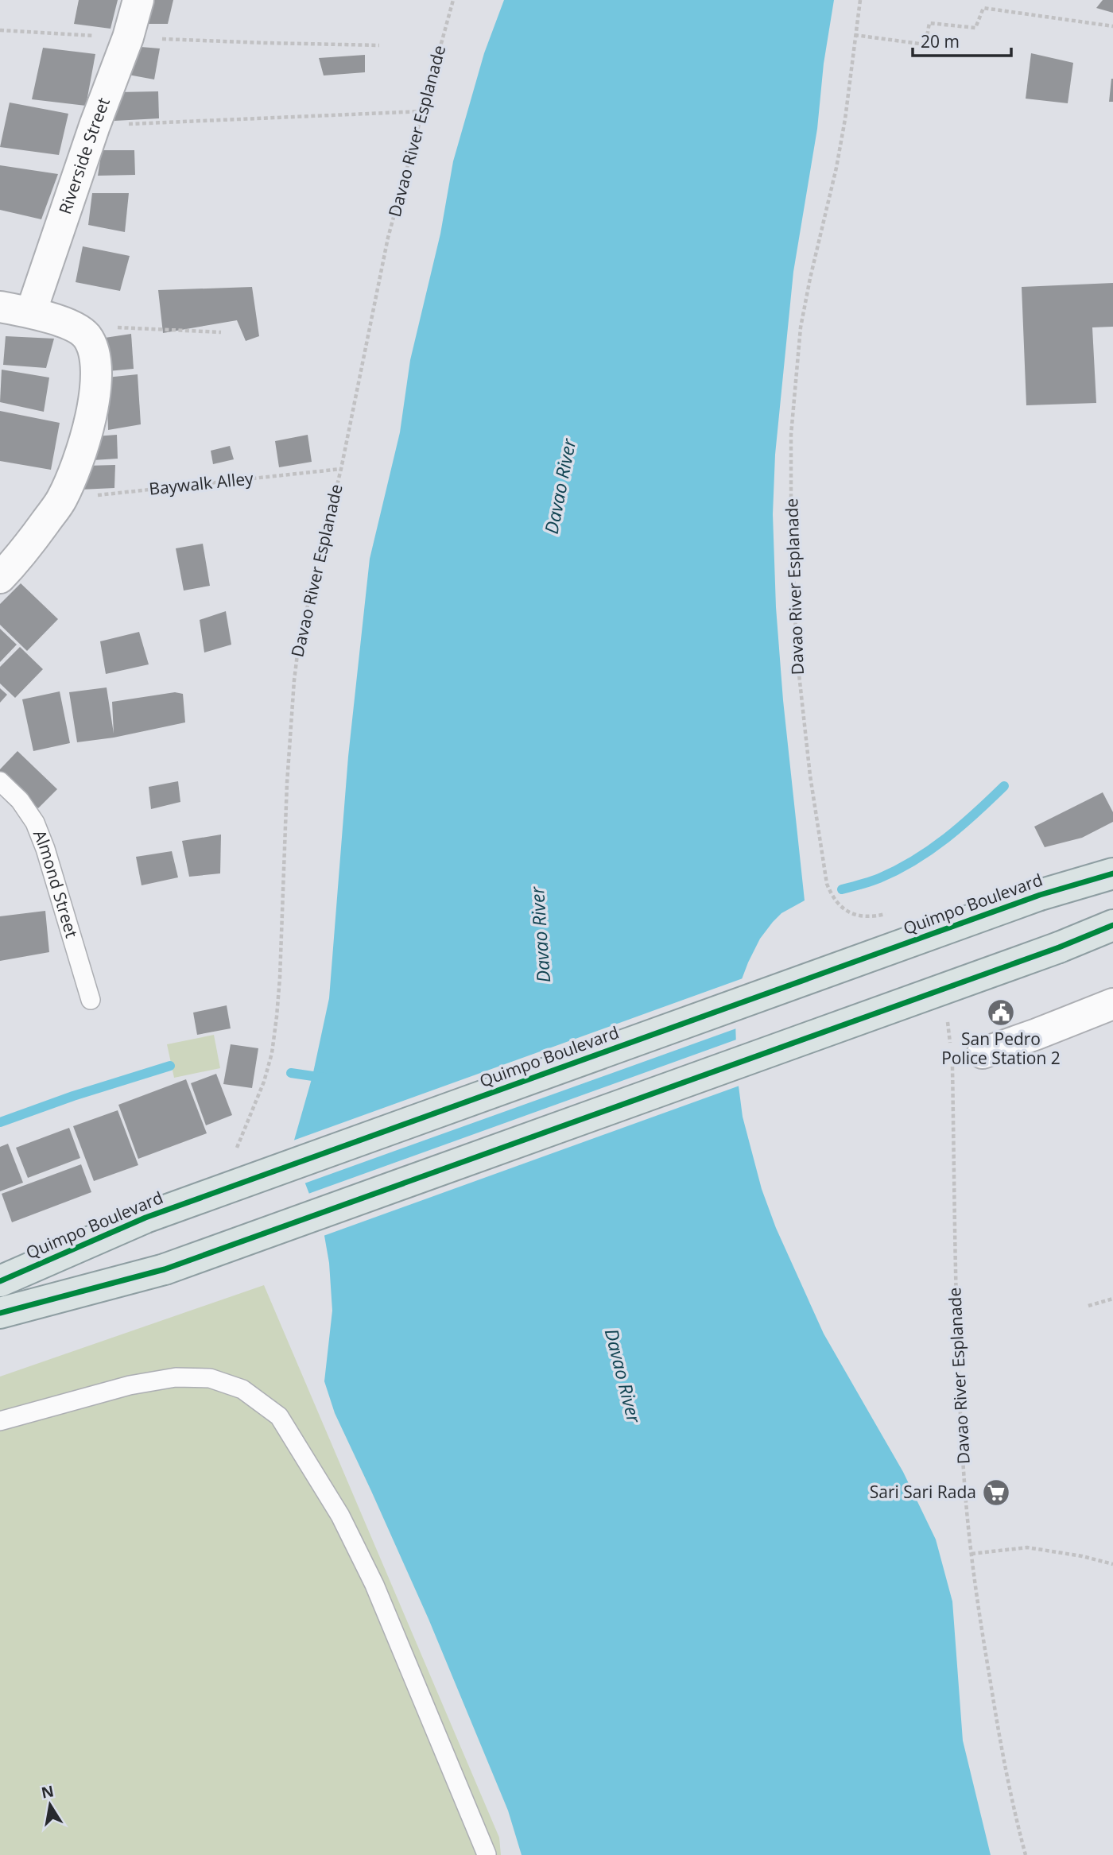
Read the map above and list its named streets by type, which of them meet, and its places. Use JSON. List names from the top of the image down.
{
  "streets": {
    "main road": ["Quimpo Boulevard"],
    "street": ["Riverside Street"],
    "lane": ["Almond Street"],
    "path": ["Davao River Esplanade", "Baywalk Alley"]
  },
  "crossings": [
    ["Davao River Esplanade", "Baywalk Alley"]
  ],
  "water": ["Davao River"],
  "places": {
    "public building": ["San Pedro Police Station 2"],
    "supermarket": ["Sari Sari Rada"]
  },
  "scale_bar": "20 m",
  "north": "top"
}
